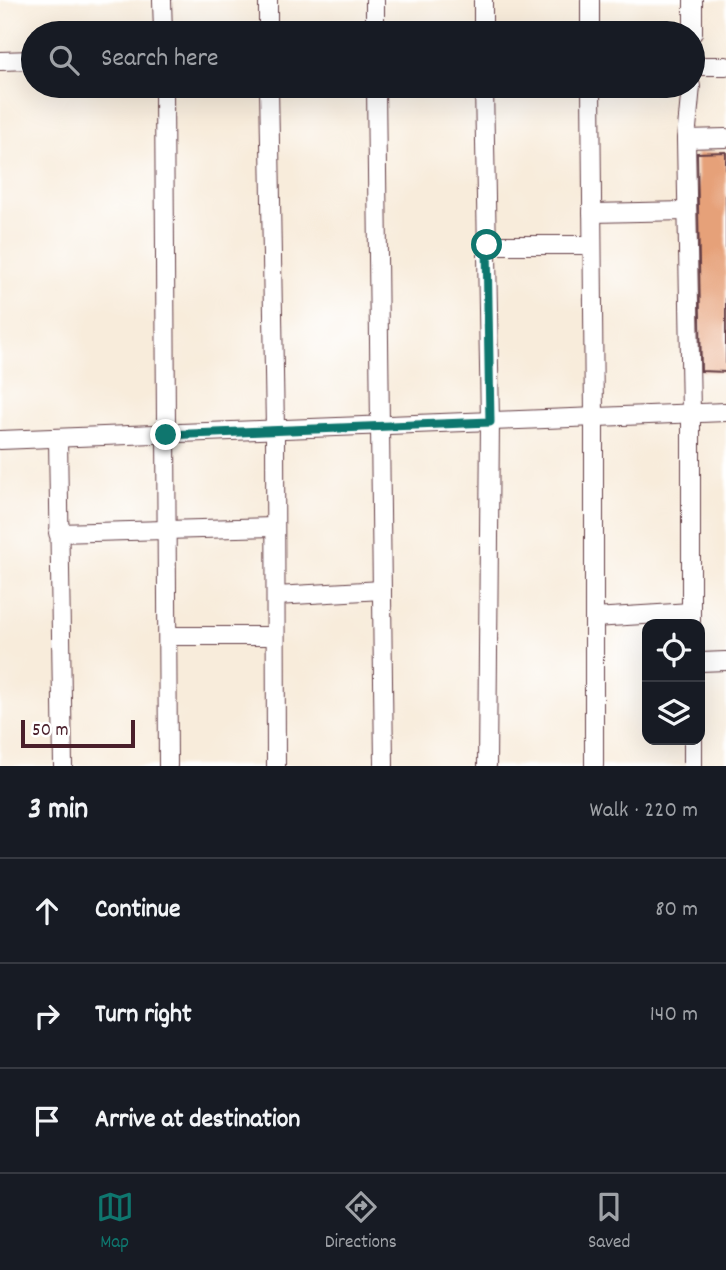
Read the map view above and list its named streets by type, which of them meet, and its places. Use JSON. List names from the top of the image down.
{
  "scale_bar": "50 m",
  "page": {
    "search": "Search here",
    "scale": "50 m",
    "heading": ["3 min", "Walk · 220 m"],
    "list": [
      ["Continue", "80 m"],
      ["Turn right", "140 m"],
      "Arrive at destination"
    ],
    "nav": ["Map", "Directions", "Saved"]
  }
}
